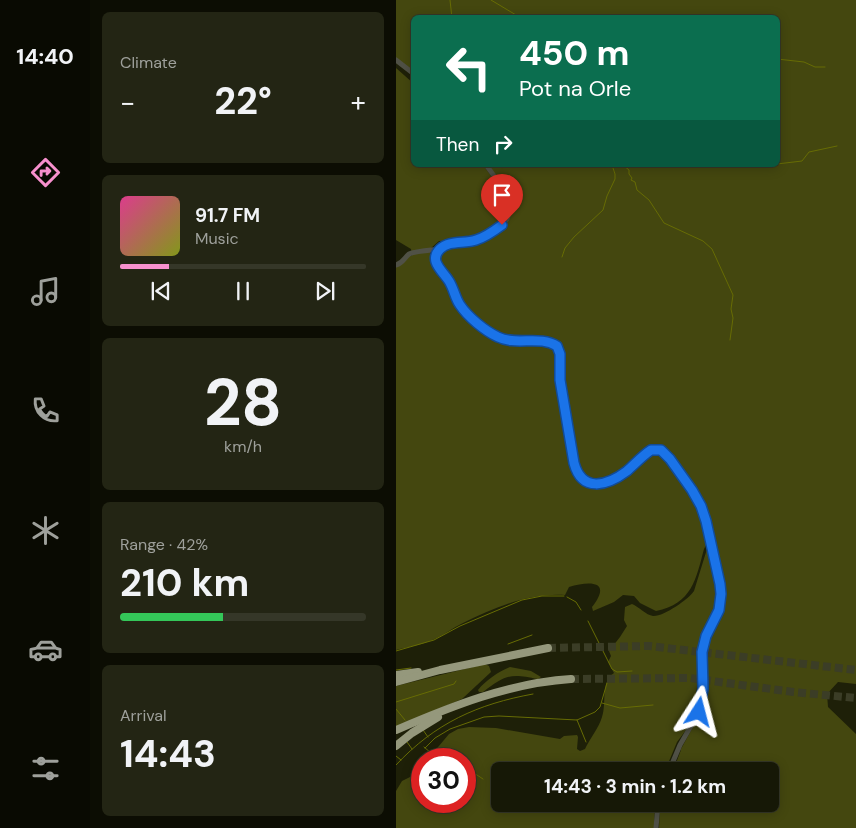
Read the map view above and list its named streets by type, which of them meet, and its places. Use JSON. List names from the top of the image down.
{
  "page": {
    "tabs": "14:40",
    "tile": [
      "Climate",
      ["28", "km/h"],
      ["Range · 42%", "210 km"],
      ["Arrival", "14:43"]
    ],
    "turn": ["450 m", "Pot na Orle"],
    "heat": ["−", "22°", "+"],
    "then": "Then",
    "song": ["91.7 FM", "Music"],
    "limit": "30",
    "trip": "14:43 · 3 min · 1.2 km"
  }
}
